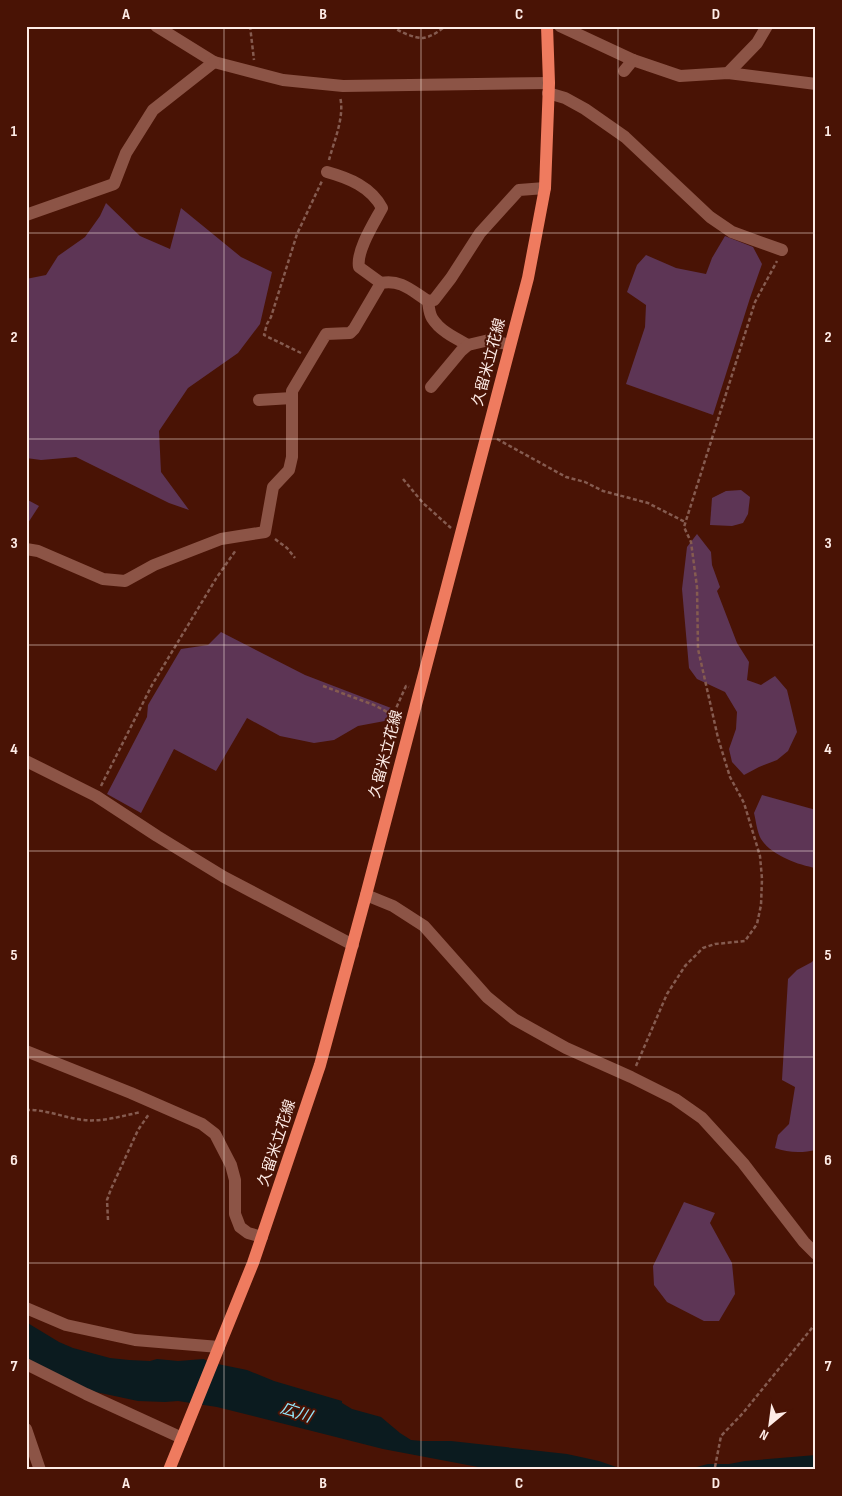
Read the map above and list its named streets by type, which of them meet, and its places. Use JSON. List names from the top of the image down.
{
  "streets": {
    "main road": ["久留米立花線"]
  },
  "water": ["広川"],
  "north": "bottom left",
  "grid": {
    "columns": [
      "A",
      "B",
      "C",
      "D"
    ],
    "rows": [
      "1",
      "2",
      "3",
      "4",
      "5",
      "6",
      "7"
    ]
  }
}
